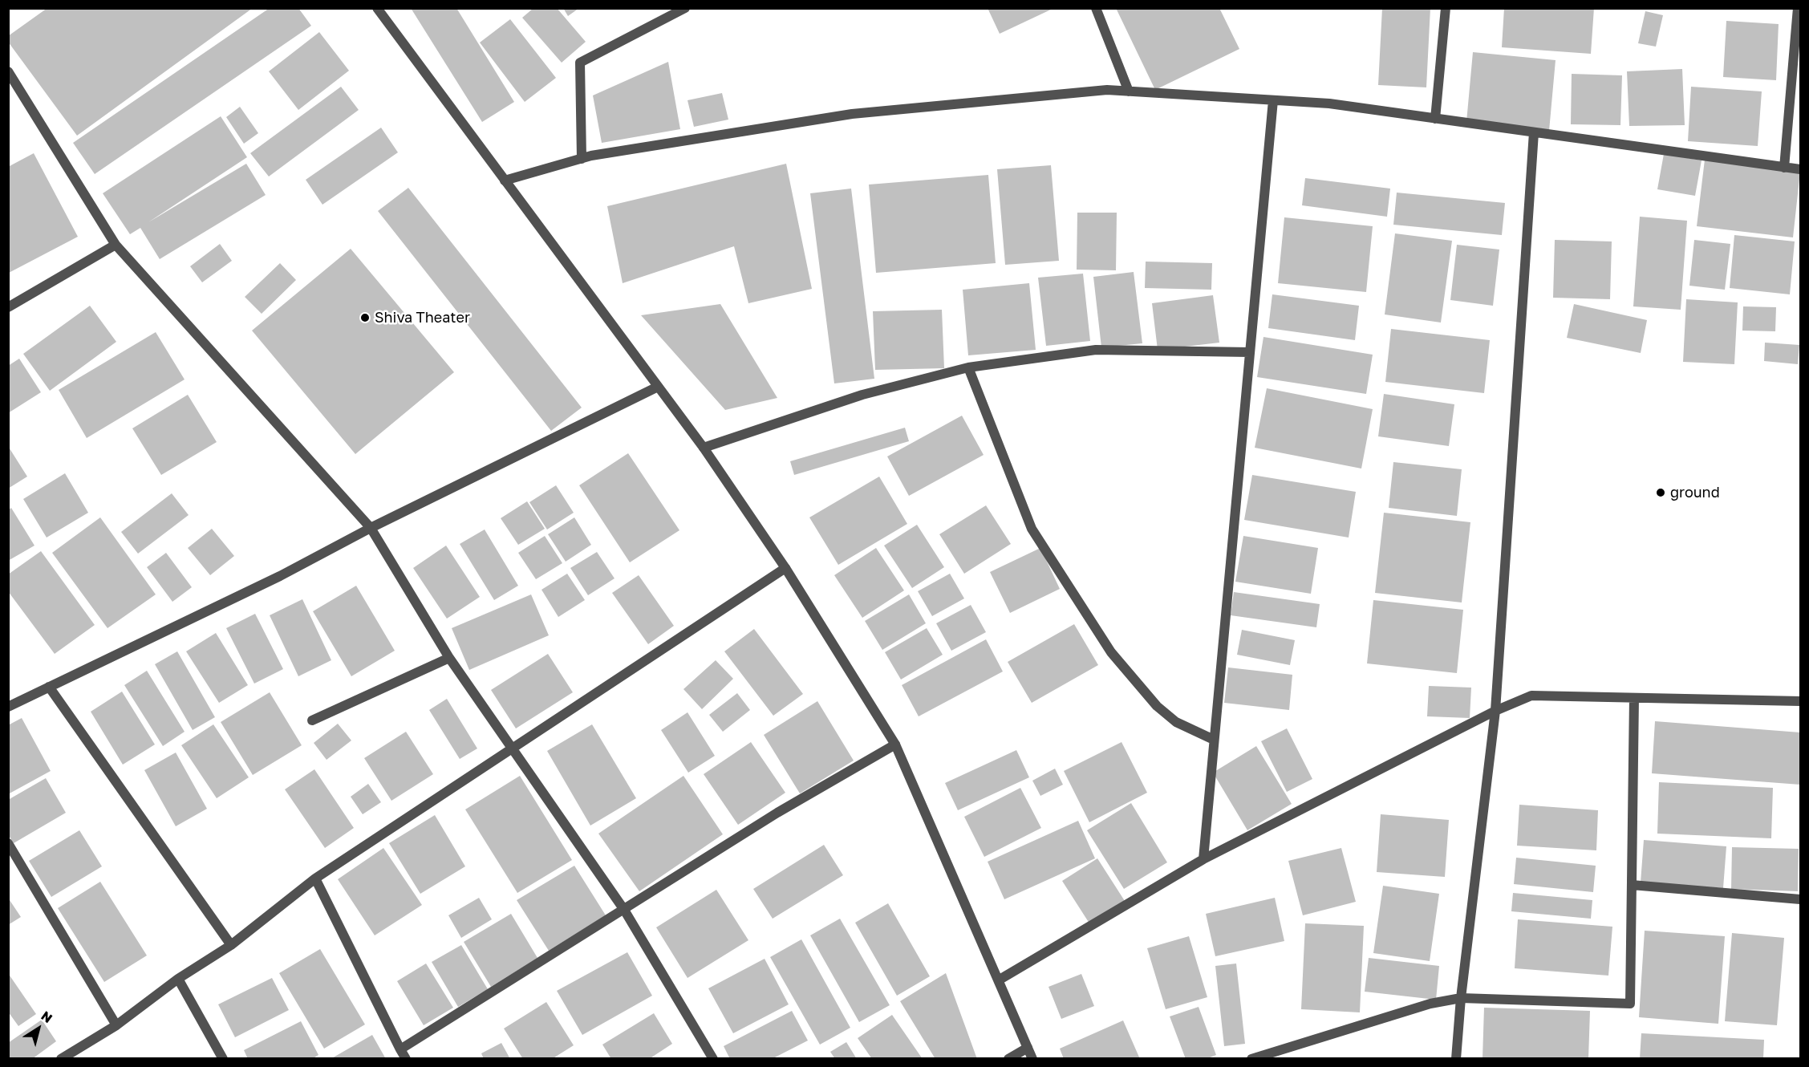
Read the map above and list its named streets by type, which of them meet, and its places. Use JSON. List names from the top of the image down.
{
  "places": ["Shiva Theater", "ground"],
  "north": "top right"
}
